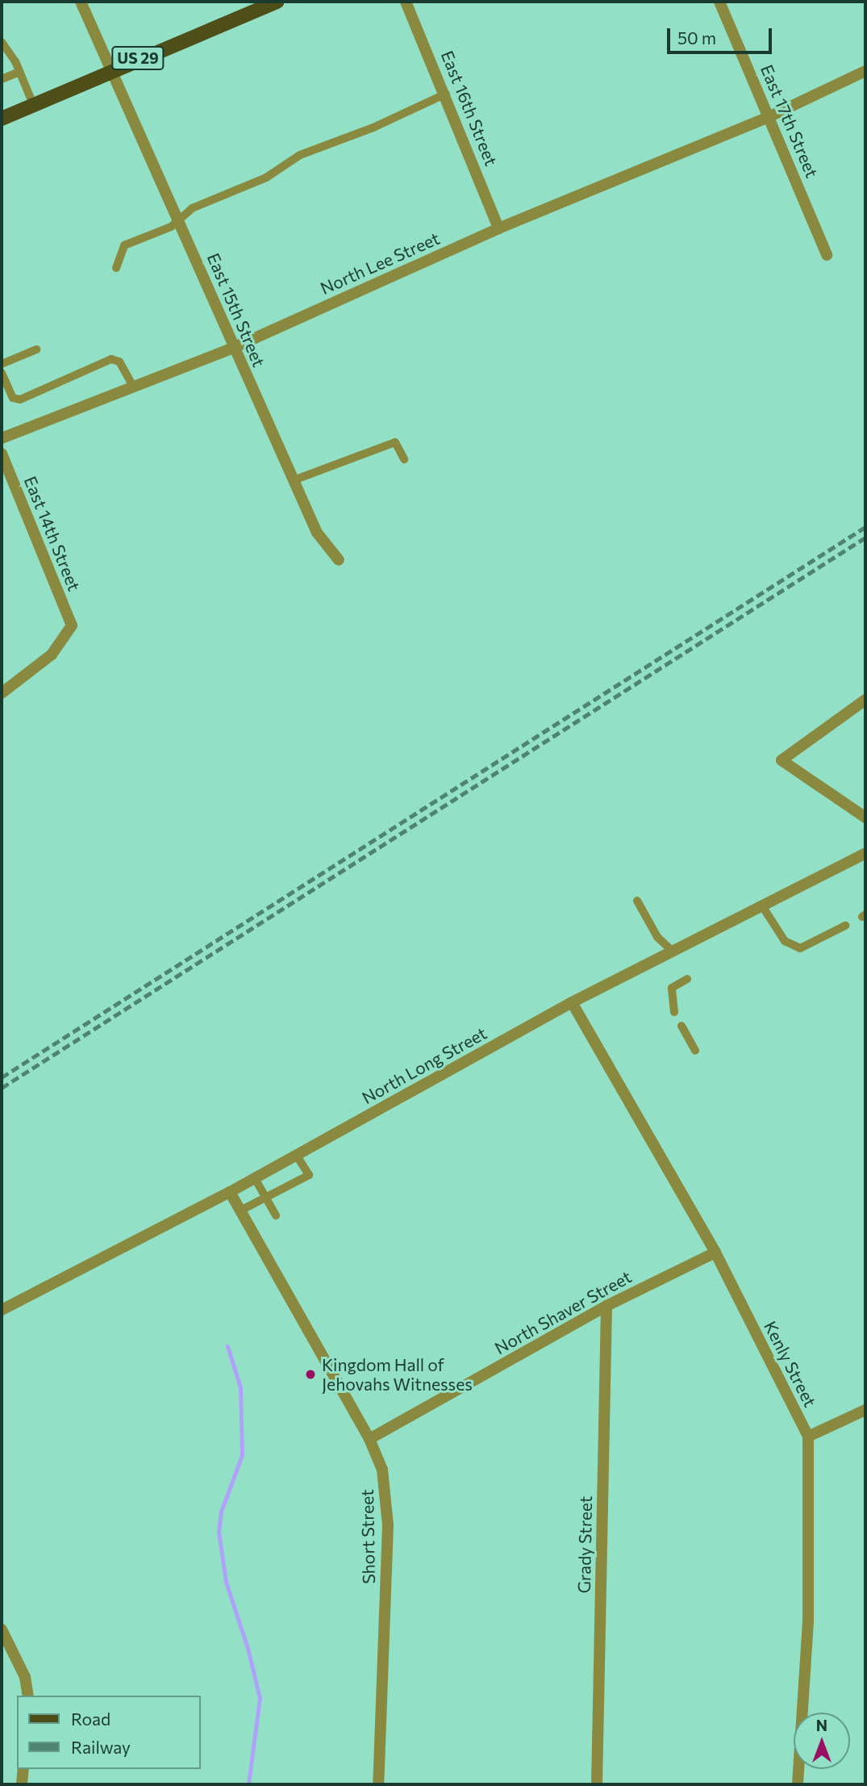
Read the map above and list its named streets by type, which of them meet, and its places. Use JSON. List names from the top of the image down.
{
  "streets": {
    "main road": ["US 29"],
    "street": [
      "East 16th Street",
      "East 17th Street",
      "North Lee Street",
      "East 15th Street",
      "East 14th Street",
      "North Long Street",
      "North Shaver Street",
      "Kenly Street",
      "Short Street",
      "Grady Street"
    ]
  },
  "crossings": [
    ["US 29", "East 15th Street"],
    ["East 16th Street", "North Lee Street"],
    ["East 17th Street", "North Lee Street"],
    ["North Lee Street", "East 15th Street"],
    ["North Long Street", "Kenly Street"],
    ["North Long Street", "Short Street"],
    ["North Shaver Street", "Kenly Street"],
    ["North Shaver Street", "Short Street"],
    ["North Shaver Street", "Grady Street"]
  ],
  "places": ["Kingdom Hall of Jehovahs Witnesses"],
  "legend": ["Road", "Railway"],
  "scale_bar": "50 m",
  "north": "top"
}
